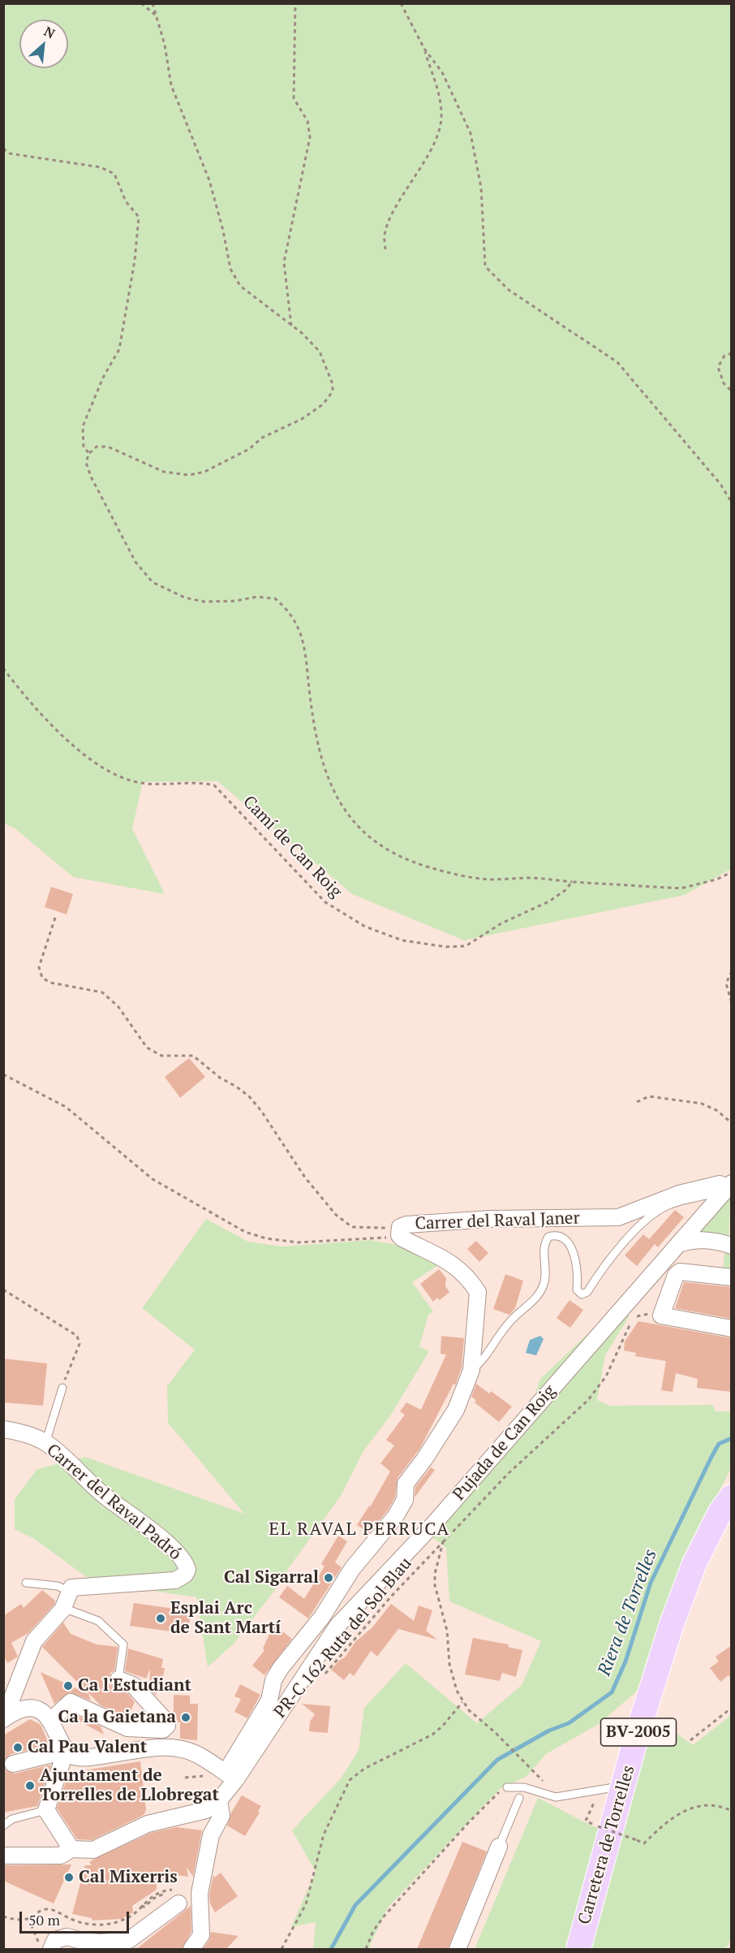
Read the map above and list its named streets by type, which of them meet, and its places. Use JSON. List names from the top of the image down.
{
  "streets": {
    "main road": ["BV-2005", "Carretera de Torrelles"],
    "street": ["Carrer del Raval Janer", "Pujada de Can Roig", "Carrer del Raval Padró"],
    "path": ["Camí de Can Roig", "PR-C 162 Ruta del Sol Blau"]
  },
  "crossings": [
    ["Carrer del Raval Janer", "Pujada de Can Roig"]
  ],
  "districts": ["EL RAVAL PERRUCA"],
  "water": ["Riera de Torrelles"],
  "places": [
    "Cal Sigarral",
    "Esplai Arc de Sant Martí",
    "Ca l'Estudiant",
    "Ca la Gaietana",
    "Cal Pau Valent",
    "Ajuntament de Torrelles de Llobregat",
    "Cal Mixerris"
  ],
  "scale_bar": "50 m",
  "north": "top right"
}
